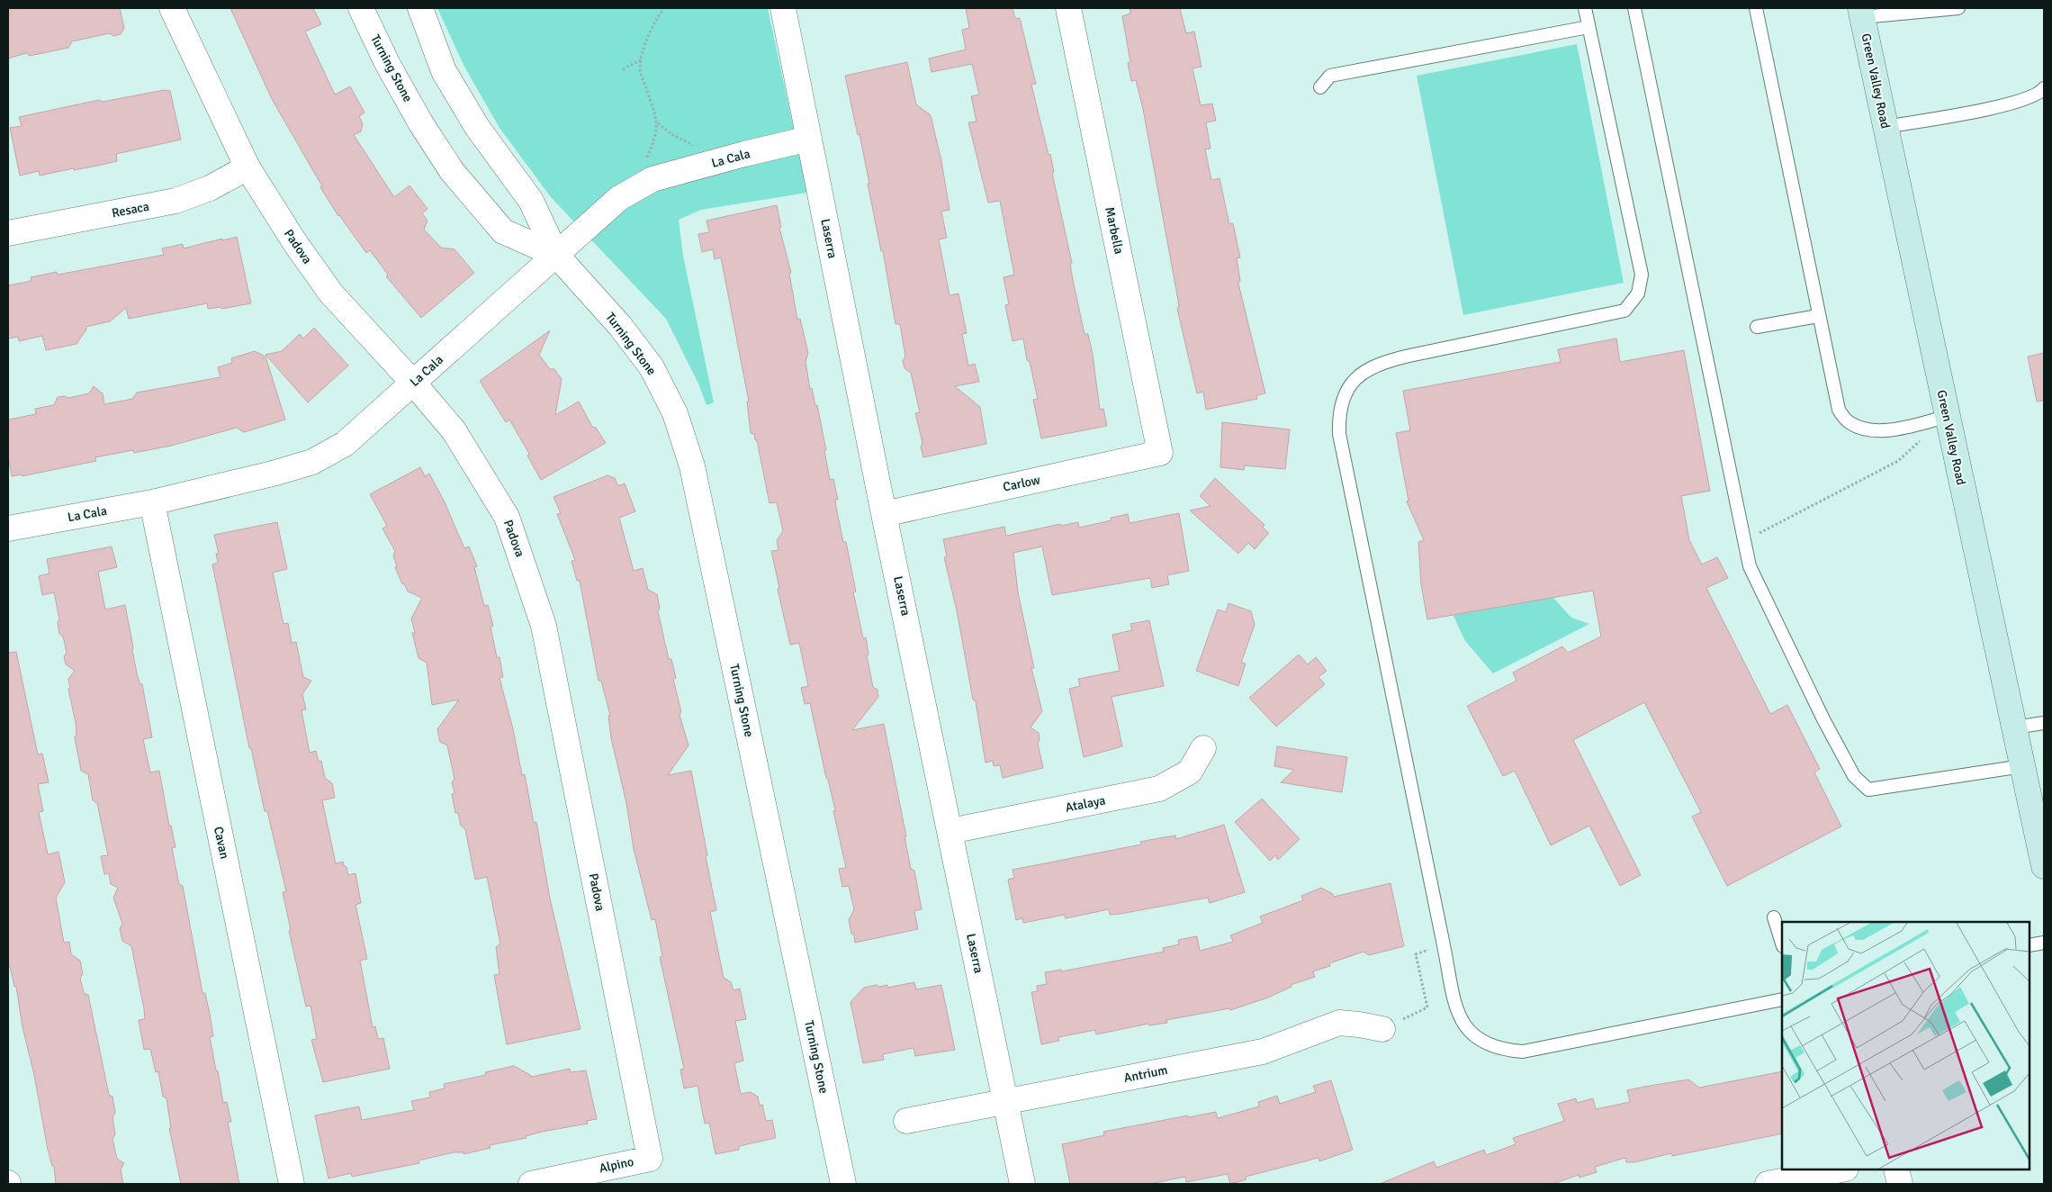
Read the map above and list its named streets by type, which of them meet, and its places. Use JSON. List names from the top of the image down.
{
  "streets": {
    "street": [
      "Turning Stone",
      "Green Valley Road",
      "La Cala",
      "Resaca",
      "Marbella",
      "Laserra",
      "Padova",
      "Carlow",
      "Atalaya",
      "Cavan",
      "Antrium",
      "Alpino"
    ]
  },
  "crossings": [
    ["Turning Stone", "La Cala"],
    ["La Cala", "Laserra"],
    ["La Cala", "Padova"],
    ["La Cala", "Cavan"],
    ["Resaca", "Padova"],
    ["Marbella", "Carlow"],
    ["Laserra", "Carlow"],
    ["Laserra", "Atalaya"],
    ["Laserra", "Antrium"],
    ["Padova", "Alpino"]
  ]
}
